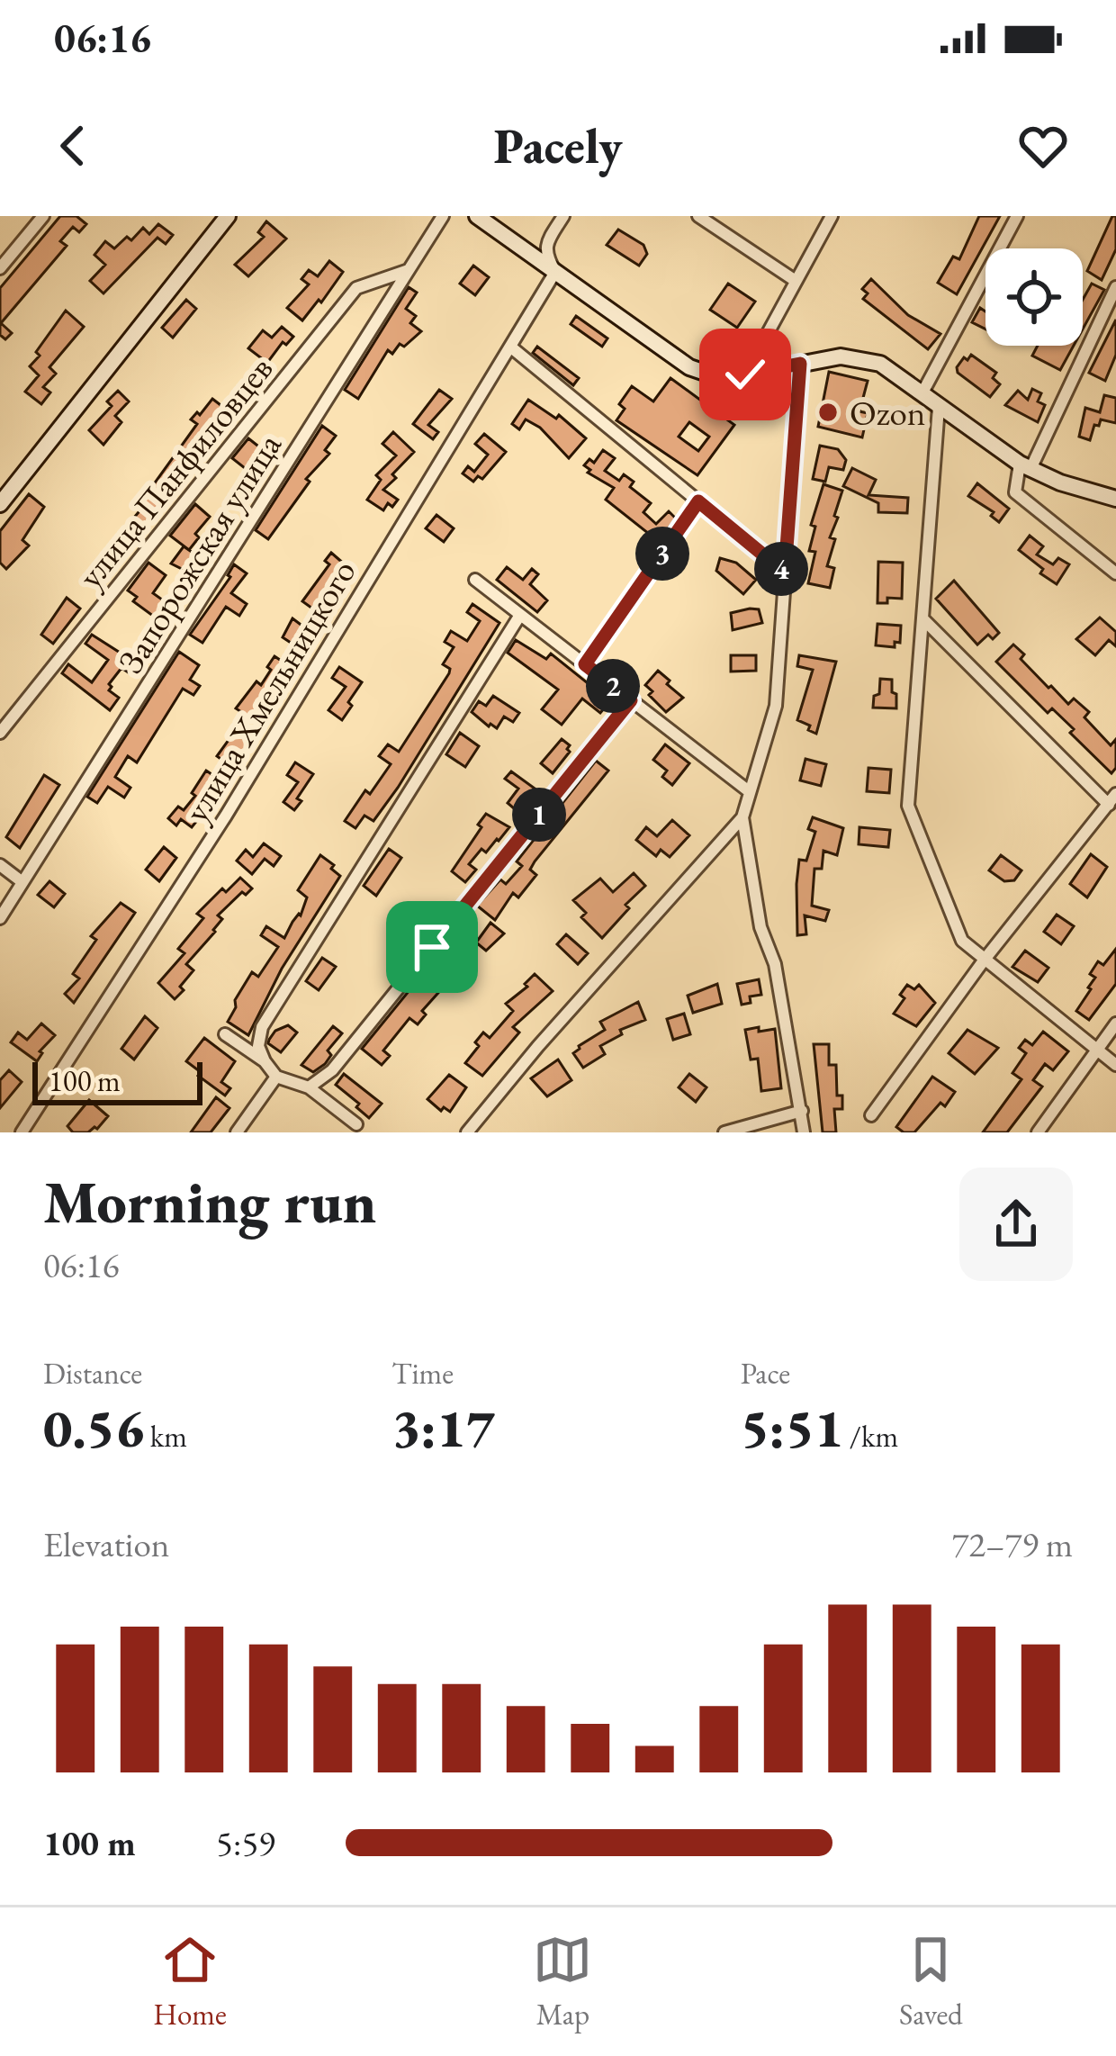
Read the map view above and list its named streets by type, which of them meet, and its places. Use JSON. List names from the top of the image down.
{
  "streets": {
    "street": ["улица Панфиловцев", "Запорожская улица", "улица Хмельницкого"]
  },
  "crossings": [
    ["улица Панфиловцев", "Запорожская улица"]
  ],
  "places": ["Ozon"],
  "scale_bar": "100 m",
  "page": {
    "status": "06:16",
    "header": "Pacely",
    "pins": [
      "3",
      "4",
      "2",
      "1"
    ],
    "scale": "100 m",
    "heading": ["Morning run", "06:16"],
    "stats": [
      ["Distance", "0.56 km"],
      ["Time", "3:17"],
      ["Pace", "5:51 /km"]
    ],
    "chart": ["Elevation", "72–79 m"],
    "list": [
      {
        "name": "100 m",
        "note": "5:59"
      }
    ],
    "tabs": ["Home", "Map", "Saved"]
  }
}
